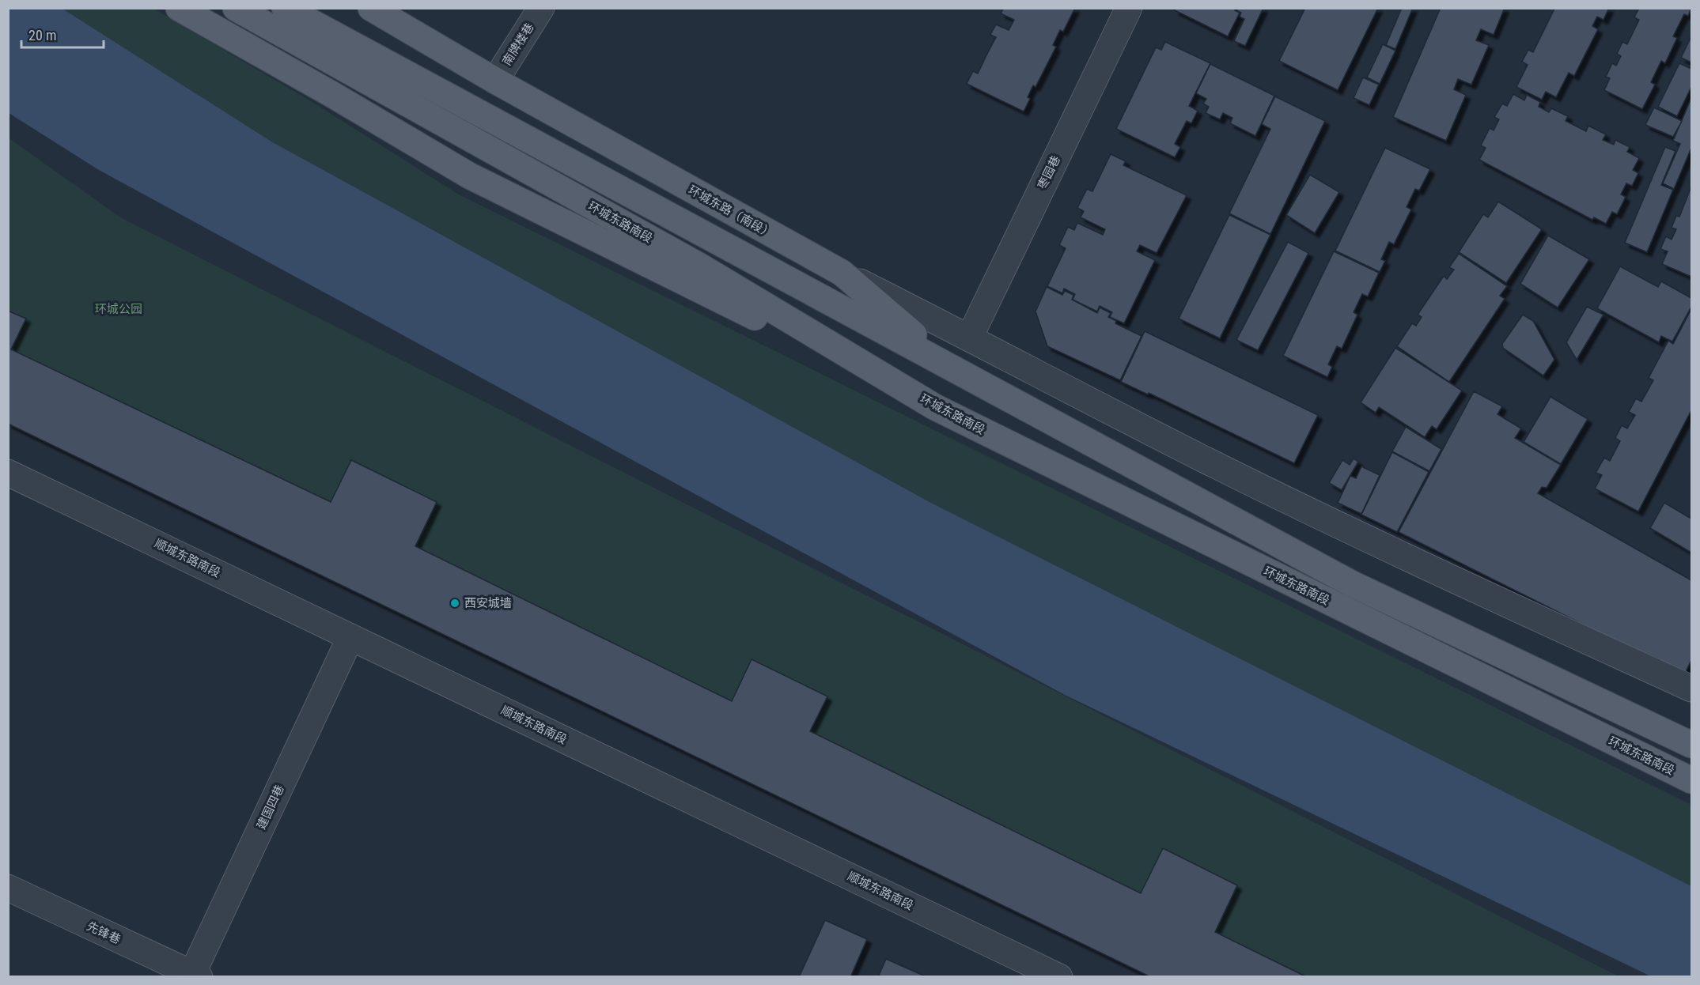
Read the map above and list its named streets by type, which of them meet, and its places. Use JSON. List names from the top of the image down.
{
  "streets": {
    "main road": ["环城东路（南段）", "环城东路南段"],
    "street": [
      "南牌楼巷",
      "枣园巷",
      "顺城东路南段",
      "建国四巷",
      "先锋巷"
    ]
  },
  "crossings": [
    ["南牌楼巷", "环城东路（南段）"],
    ["顺城东路南段", "建国四巷"],
    ["建国四巷", "先锋巷"]
  ],
  "parks": ["环城公园"],
  "places": ["西安城墙"],
  "scale_bar": "20 m"
}
